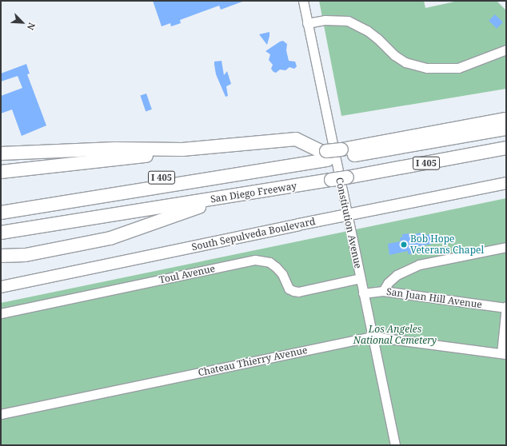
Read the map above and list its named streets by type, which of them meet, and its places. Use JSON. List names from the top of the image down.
{
  "streets": {
    "highway": ["I 405", "San Diego Freeway"],
    "main road": ["South Sepulveda Boulevard"],
    "street": [
      "Constitution Avenue",
      "Toul Avenue",
      "San Juan Hill Avenue",
      "Chateau Thierry Avenue"
    ]
  },
  "crossings": [
    ["Constitution Avenue", "South Sepulveda Boulevard"],
    ["Constitution Avenue", "Toul Avenue"],
    ["Constitution Avenue", "San Juan Hill Avenue"],
    ["Constitution Avenue", "Chateau Thierry Avenue"]
  ],
  "parks": ["Los Angeles National Cemetery"],
  "places": ["Bob Hope Veterans Chapel"],
  "north": "bottom right"
}
